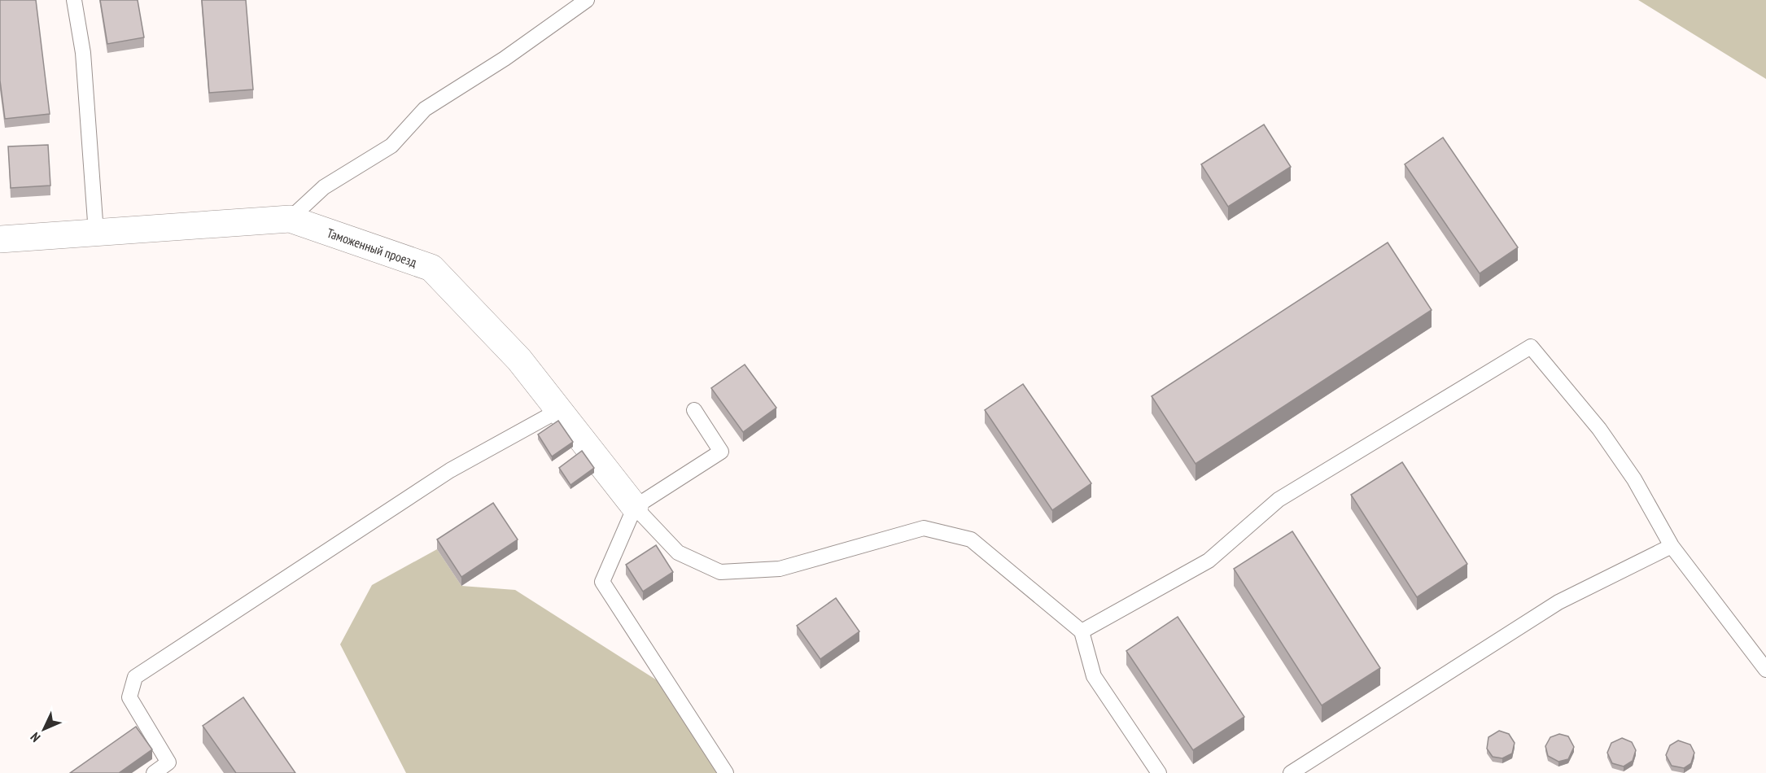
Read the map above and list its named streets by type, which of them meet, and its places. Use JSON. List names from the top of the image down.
{
  "streets": {
    "street": ["Таможенный проезд"]
  },
  "north": "bottom left"
}
